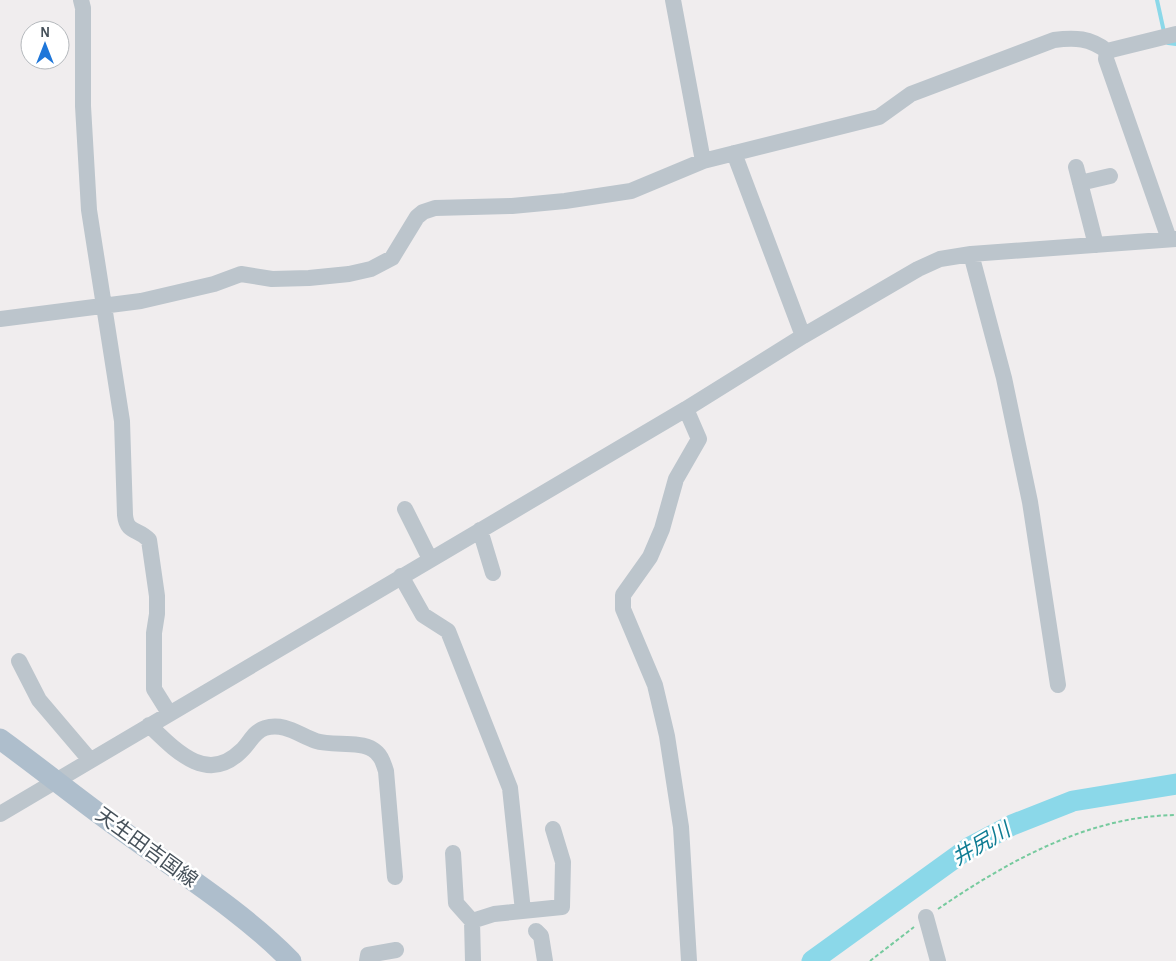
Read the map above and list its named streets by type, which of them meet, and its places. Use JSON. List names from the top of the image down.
{
  "streets": {
    "main road": ["天生田吉国線"]
  },
  "water": ["井尻川"],
  "north": "top"
}
